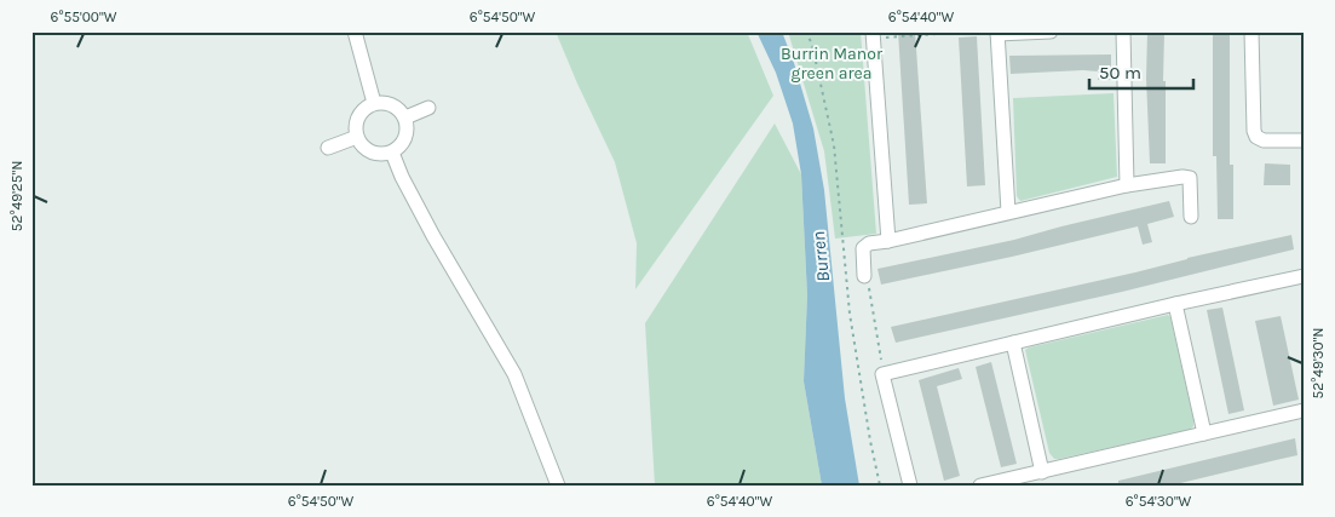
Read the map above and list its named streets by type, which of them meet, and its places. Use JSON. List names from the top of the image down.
{
  "water": ["Burren"],
  "parks": ["Burrin Manor green area"],
  "scale_bar": "50 m",
  "coordinates": [
    "6°55'00\"W",
    "6°54'50\"W",
    "6°54'40\"W",
    "52°49'25\"N",
    "52°49'30\"N",
    "6°54'30\"W"
  ]
}
